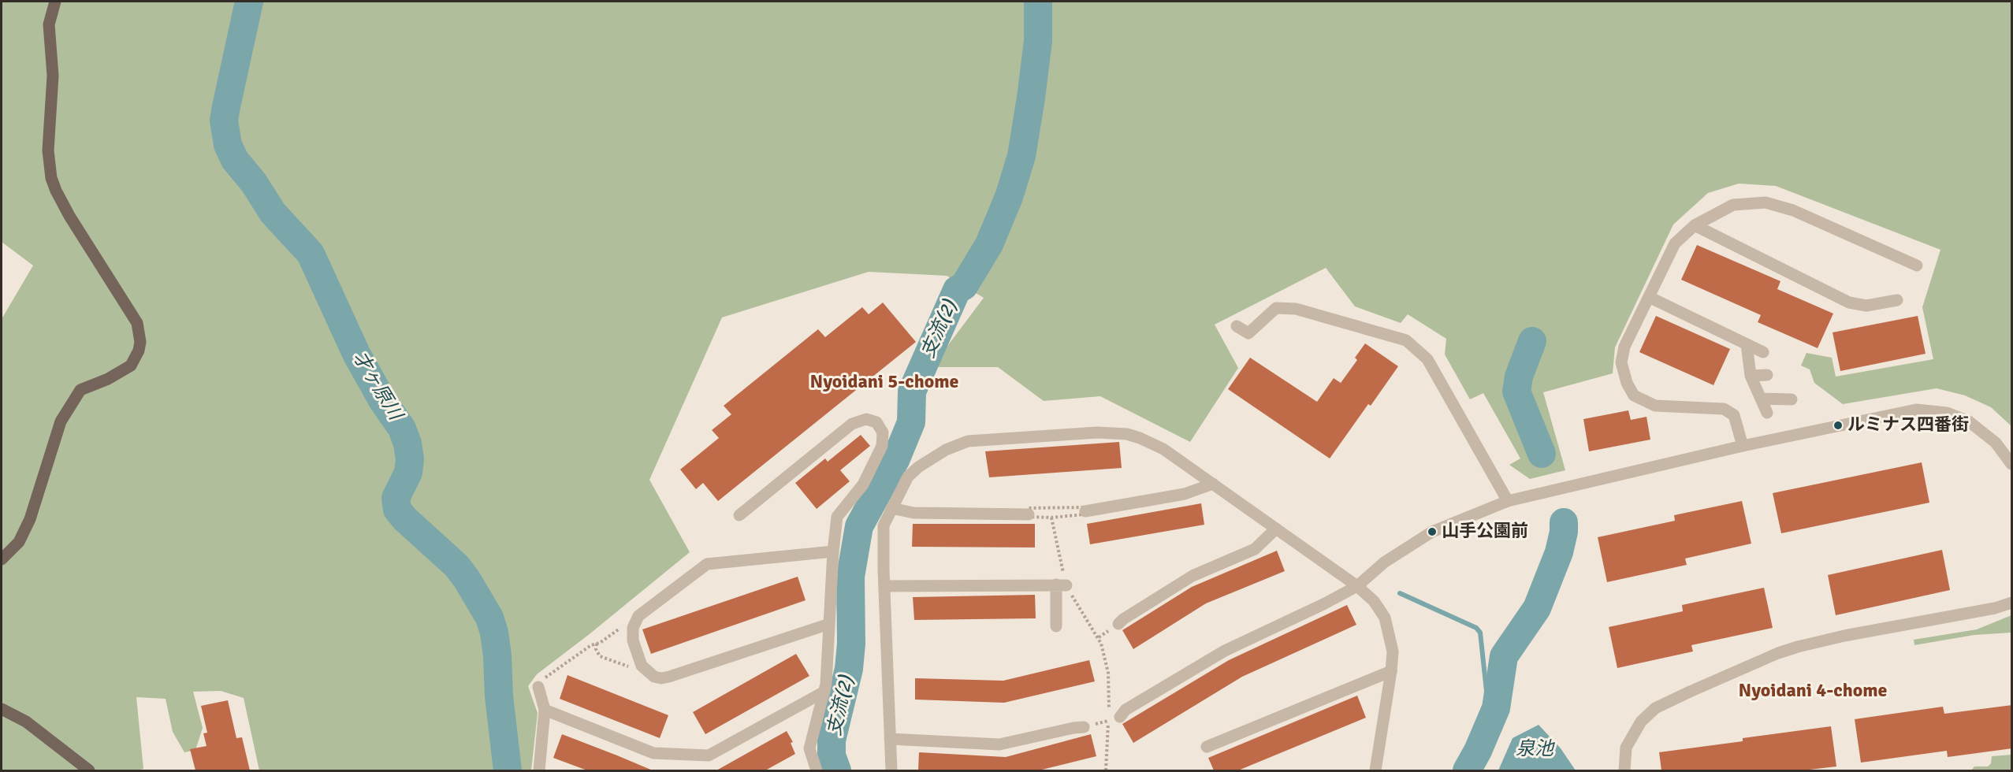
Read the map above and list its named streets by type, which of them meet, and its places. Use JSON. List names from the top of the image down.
{
  "districts": ["Nyoidani 5-chome", "Nyoidani 4-chome"],
  "water": ["支流(2)", "才ヶ原川", "泉池"],
  "places": ["ルミナス四番街", "山手公園前"]
}
